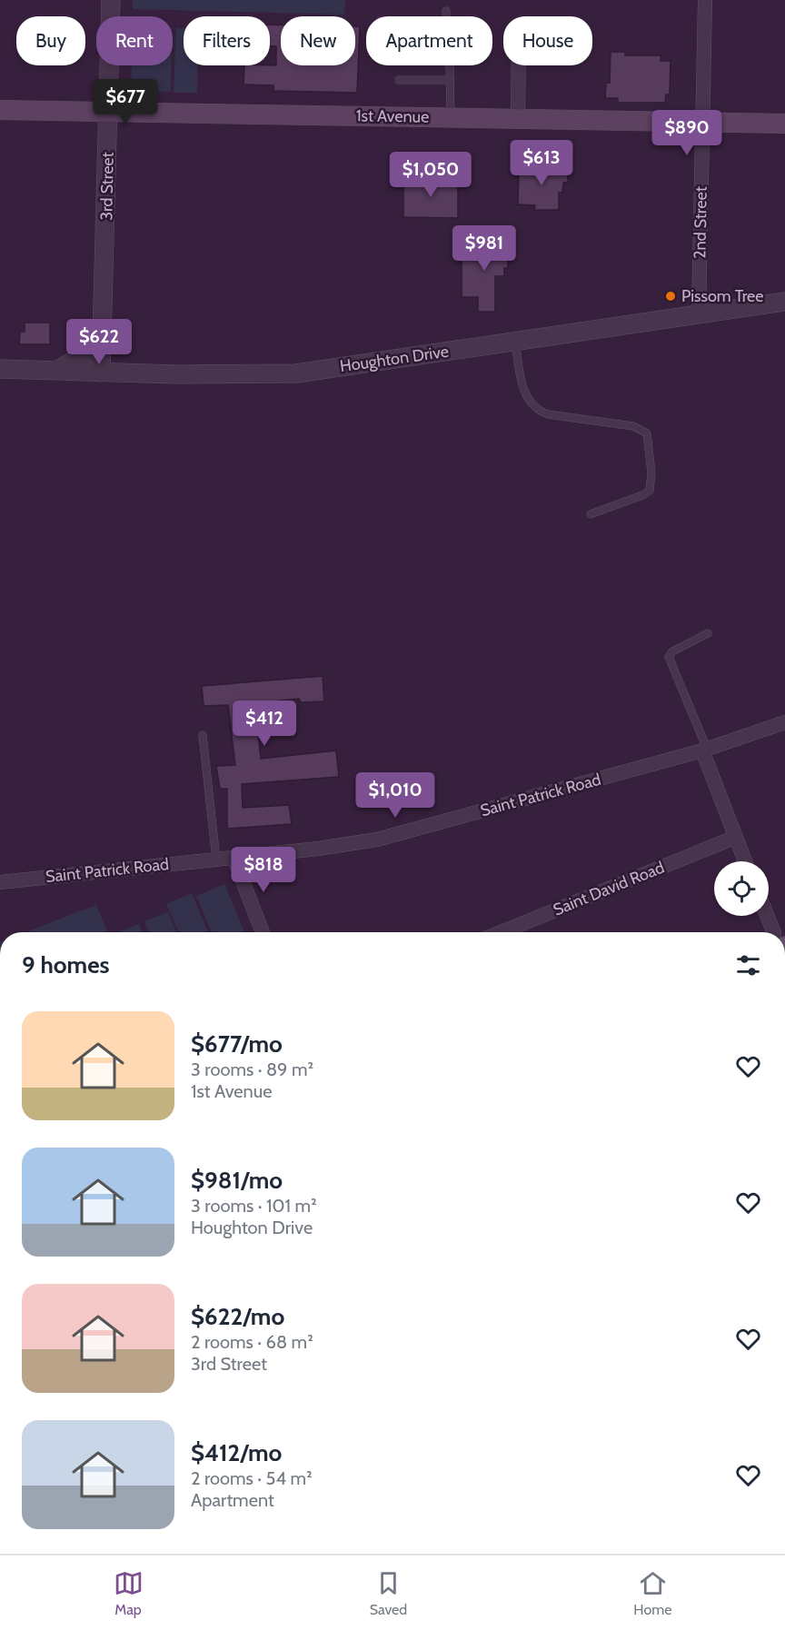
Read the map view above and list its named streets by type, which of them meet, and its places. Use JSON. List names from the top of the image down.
{
  "streets": {
    "main road": ["1st Avenue"],
    "street": [
      "3rd Street",
      "2nd Street",
      "Houghton Drive",
      "Saint Patrick Road",
      "Saint David Road"
    ]
  },
  "crossings": [
    ["1st Avenue", "3rd Street"],
    ["1st Avenue", "2nd Street"],
    ["3rd Street", "Houghton Drive"],
    ["2nd Street", "Houghton Drive"]
  ],
  "places": ["Pissom Tree"],
  "page": {
    "chip": [
      "Buy",
      "Rent",
      "Filters",
      "New",
      "Apartment",
      "House"
    ],
    "price": [
      "$677",
      "$890",
      "$613",
      "$1,050",
      "$981",
      "$622",
      "$412",
      "$1,010",
      "$818"
    ],
    "heading": "9 homes",
    "list": [
      {
        "name": "$677/mo",
        "note": "3 rooms · 89 m² · 1st Avenue"
      },
      {
        "name": "$981/mo",
        "note": "3 rooms · 101 m² · Houghton Drive"
      },
      {
        "name": "$622/mo",
        "note": "2 rooms · 68 m² · 3rd Street"
      },
      {
        "name": "$412/mo",
        "note": "2 rooms · 54 m² · Apartment"
      }
    ],
    "tabs": ["Map", "Saved", "Home"]
  }
}
